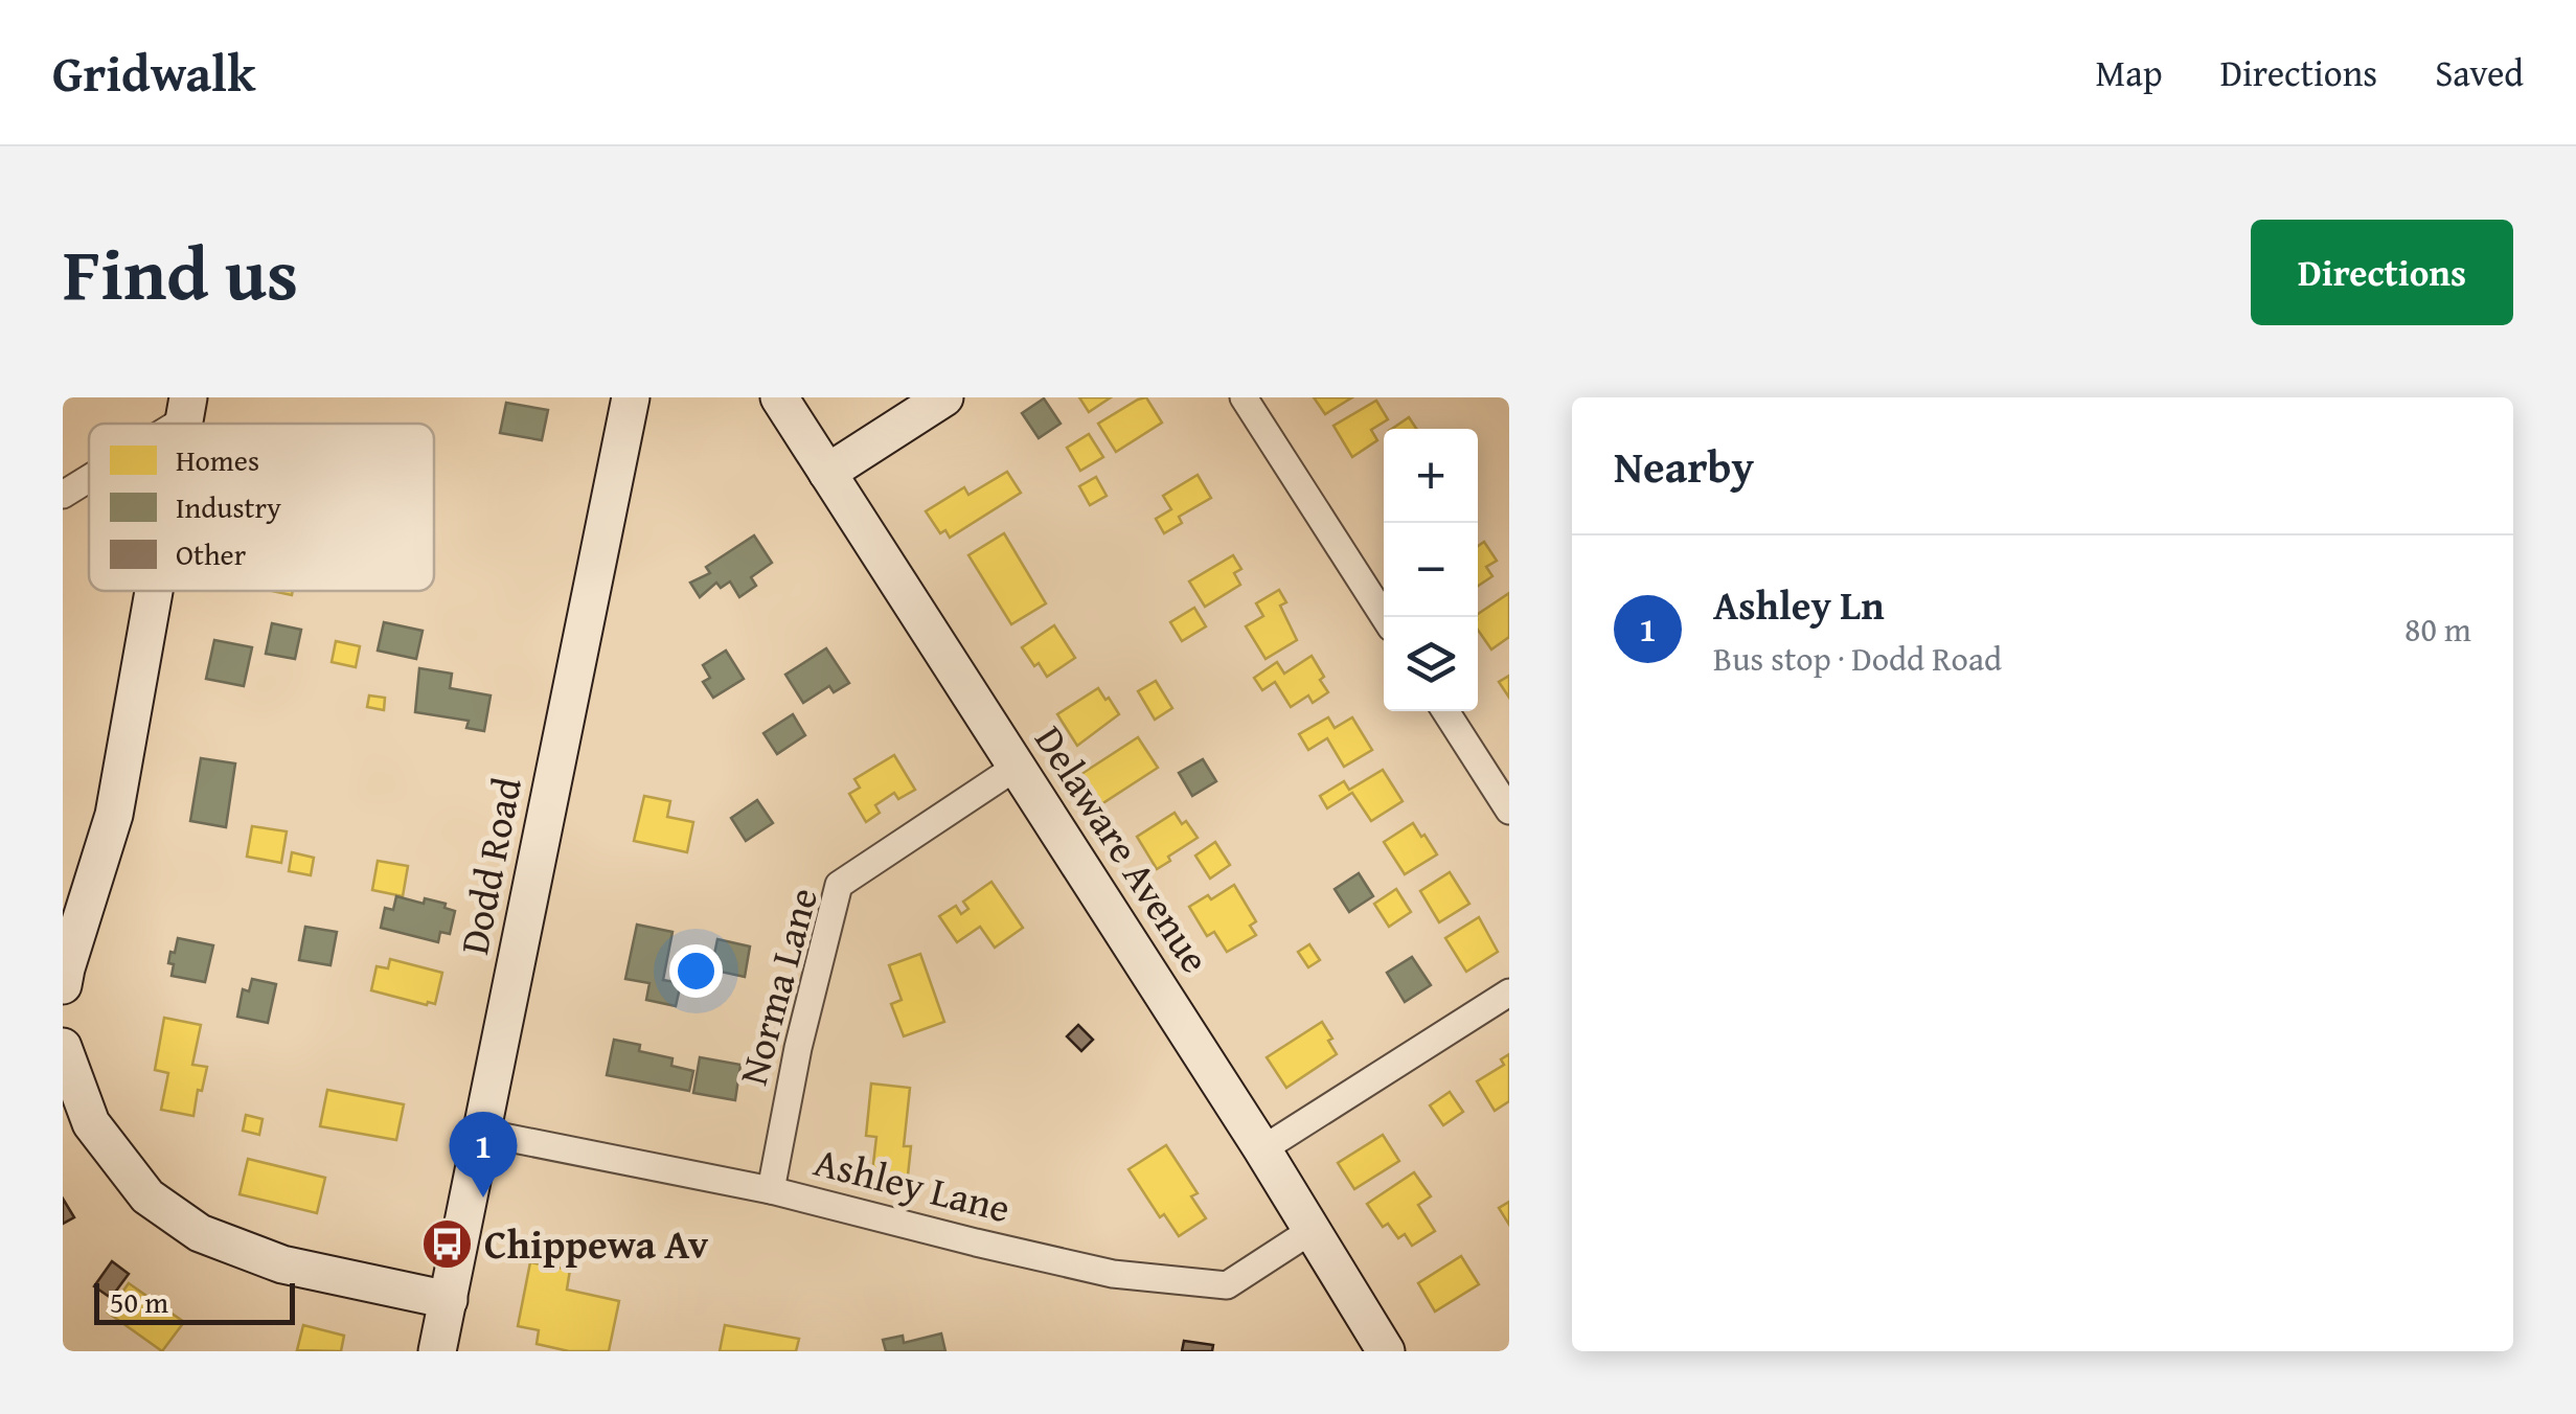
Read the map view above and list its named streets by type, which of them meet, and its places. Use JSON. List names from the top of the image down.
{
  "streets": {
    "street": [
      "Delaware Avenue",
      "Dodd Road",
      "Norma Lane",
      "Ashley Lane"
    ]
  },
  "crossings": [
    ["Delaware Avenue", "Norma Lane"],
    ["Delaware Avenue", "Ashley Lane"],
    ["Dodd Road", "Ashley Lane"],
    ["Norma Lane", "Ashley Lane"]
  ],
  "places": {
    "bus stop": ["Chippewa Av"]
  },
  "legend": ["Homes", "Industry", "Other"],
  "scale_bar": "50 m",
  "page": {
    "header": "Gridwalk",
    "nav": ["Map", "Directions", "Saved"],
    "title": "Find us",
    "buttons": "Directions",
    "heading": "Nearby",
    "map_buttons": ["+", "−"],
    "list": [
      {
        "mark": "1",
        "name": "Ashley Ln",
        "note": "Bus stop · Dodd Road",
        "value": "80 m"
      }
    ],
    "pins": "1",
    "scale": "50 m"
  }
}
